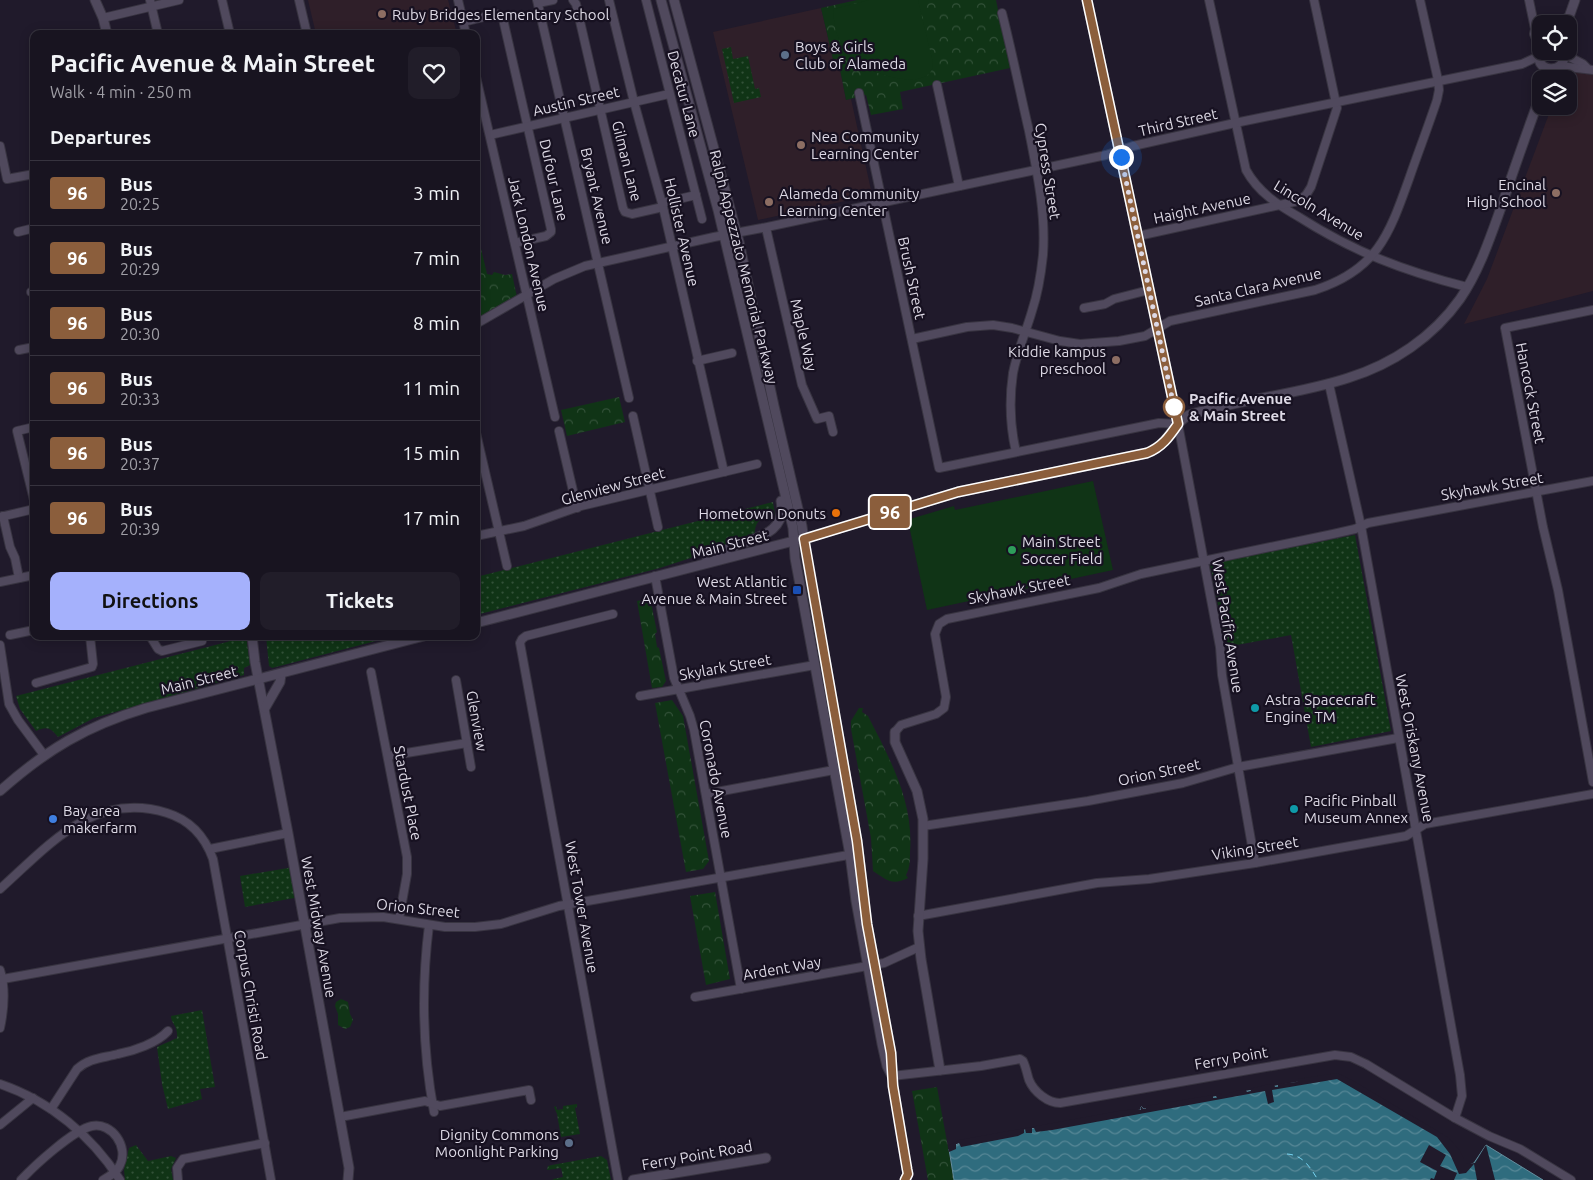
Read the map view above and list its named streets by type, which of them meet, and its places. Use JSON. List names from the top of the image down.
{
  "streets": {
    "street": [
      "Decatur Lane",
      "Austin Street",
      "Third Street",
      "Gilman Lane",
      "Cypress Street",
      "Dufour Lane",
      "Bryant Avenue",
      "Haight Avenue",
      "Lincoln Avenue",
      "Hollister Avenue",
      "Jack London Avenue",
      "Ralph Appezzato Memorial Parkway",
      "Brush Street",
      "Santa Clara Avenue",
      "Maple Way",
      "Hancock Street",
      "Glenview Street",
      "Skyhawk Street",
      "Main Street",
      "West Pacific Avenue",
      "Skylark Street",
      "Glenview",
      "West Oriskany Avenue",
      "Orion Street",
      "Coronado Avenue",
      "Stardust Place",
      "Viking Street",
      "West Tower Avenue",
      "West Midway Avenue",
      "Ardent Way",
      "Corpus Christi Road",
      "Ferry Point",
      "Ferry Point Road"
    ]
  },
  "crossings": [
    ["Decatur Lane", "Austin Street"],
    ["Austin Street", "Gilman Lane"],
    ["Austin Street", "Dufour Lane"],
    ["Austin Street", "Bryant Avenue"],
    ["Austin Street", "Hollister Avenue"],
    ["Austin Street", "Jack London Avenue"],
    ["Third Street", "Cypress Street"],
    ["Third Street", "Bryant Avenue"],
    ["Third Street", "Haight Avenue"],
    ["Third Street", "Lincoln Avenue"],
    ["Third Street", "Hollister Avenue"],
    ["Third Street", "Jack London Avenue"],
    ["Third Street", "Ralph Appezzato Memorial Parkway"],
    ["Third Street", "Brush Street"],
    ["Third Street", "Santa Clara Avenue"],
    ["Third Street", "Maple Way"],
    ["Gilman Lane", "Hollister Avenue"],
    ["Cypress Street", "Brush Street"],
    ["Cypress Street", "Santa Clara Avenue"],
    ["Dufour Lane", "Jack London Avenue"],
    ["Haight Avenue", "Lincoln Avenue"],
    ["Lincoln Avenue", "Santa Clara Avenue"],
    ["Hollister Avenue", "Glenview Street"],
    ["Ralph Appezzato Memorial Parkway", "Main Street"],
    ["Ralph Appezzato Memorial Parkway", "Skylark Street"],
    ["Ralph Appezzato Memorial Parkway", "Orion Street"],
    ["Brush Street", "Santa Clara Avenue"],
    ["Hancock Street", "Skyhawk Street"],
    ["Skyhawk Street", "West Pacific Avenue"],
    ["Skyhawk Street", "West Oriskany Avenue"],
    ["Main Street", "West Pacific Avenue"],
    ["Main Street", "Coronado Avenue"],
    ["Main Street", "West Midway Avenue"],
    ["West Pacific Avenue", "Orion Street"],
    ["West Pacific Avenue", "Viking Street"],
    ["Skylark Street", "Coronado Avenue"],
    ["West Oriskany Avenue", "Orion Street"],
    ["West Oriskany Avenue", "Viking Street"],
    ["West Oriskany Avenue", "Ferry Point"],
    ["Orion Street", "Coronado Avenue"],
    ["Orion Street", "Stardust Place"],
    ["Orion Street", "West Tower Avenue"],
    ["Orion Street", "West Midway Avenue"],
    ["Orion Street", "Corpus Christi Road"],
    ["Coronado Avenue", "Ardent Way"]
  ],
  "places": {
    "other": [
      "Ruby Bridges Elementary School",
      "Boys & Girls Club of Alameda",
      "Nea Community Learning Center",
      "Encinal High School",
      "Alameda Community Learning Center",
      "Kiddie kampus preschool",
      "Pacific Avenue & Main Street",
      "Hometown Donuts",
      "Main Street Soccer Field",
      "Astra Spacecraft Engine TM",
      "Pacific Pinball Museum Annex",
      "Bay area makerfarm",
      "Dignity Commons Moonlight Parking"
    ],
    "transit": ["West Atlantic Avenue & Main Street"]
  },
  "lines": ["bus line 96"],
  "page": {
    "on_map": "96",
    "heading": [
      ["Pacific Avenue & Main Street", "Walk · 4 min · 250 m"],
      "Departures"
    ],
    "list": [
      {
        "mark": "96",
        "name": "Bus",
        "note": "20:25",
        "value": "3 min"
      },
      {
        "mark": "96",
        "name": "Bus",
        "note": "20:29",
        "value": "7 min"
      },
      {
        "mark": "96",
        "name": "Bus",
        "note": "20:30",
        "value": "8 min"
      },
      {
        "mark": "96",
        "name": "Bus",
        "note": "20:33",
        "value": "11 min"
      },
      {
        "mark": "96",
        "name": "Bus",
        "note": "20:37",
        "value": "15 min"
      },
      {
        "mark": "96",
        "name": "Bus",
        "note": "20:39",
        "value": "17 min"
      }
    ],
    "buttons": ["Directions", "Tickets"]
  }
}
